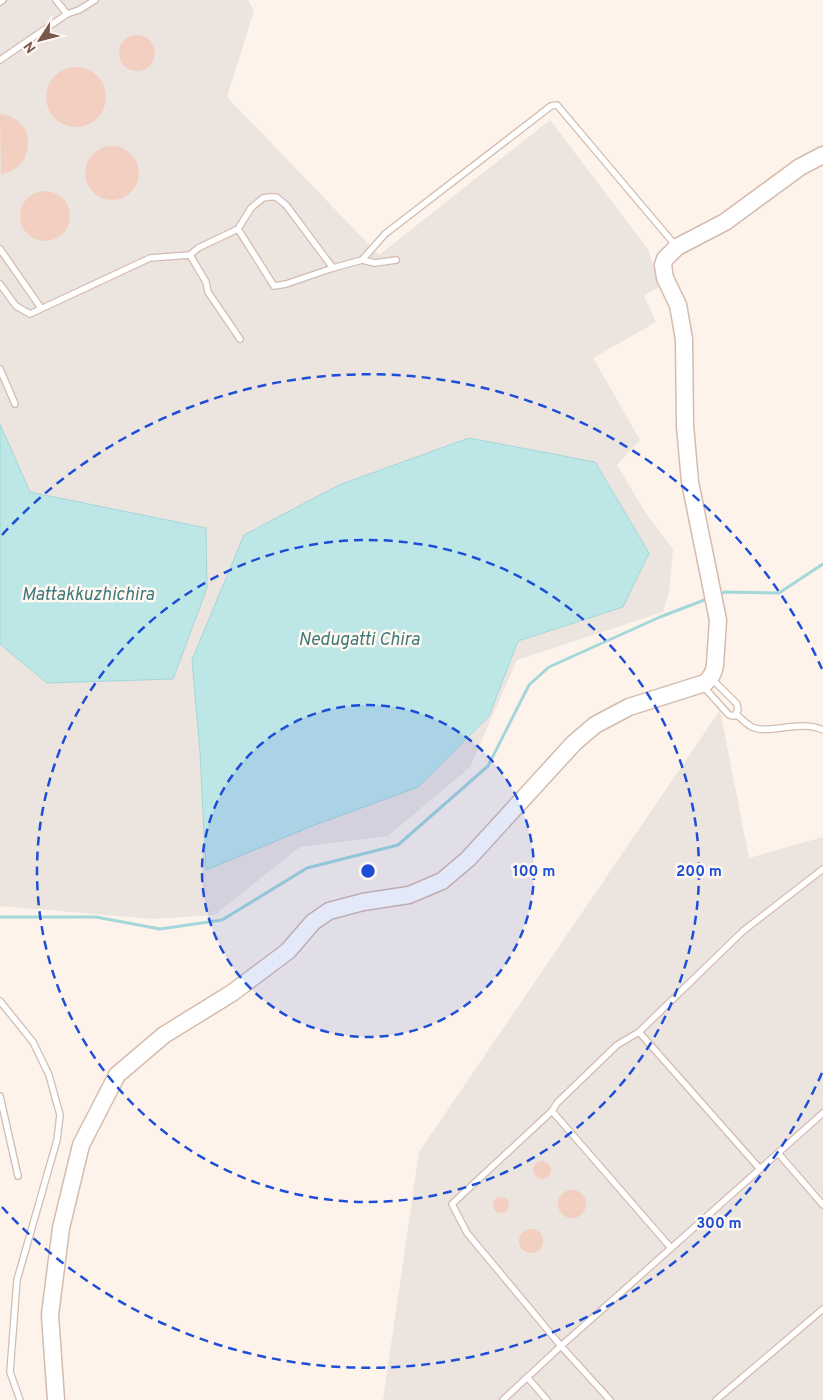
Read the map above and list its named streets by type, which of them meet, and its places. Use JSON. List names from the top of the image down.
{
  "water": ["Mattakkuzhichira", "Nedugatti Chira"],
  "north": "bottom left",
  "rings": ["100 m", "200 m", "300 m"]
}
